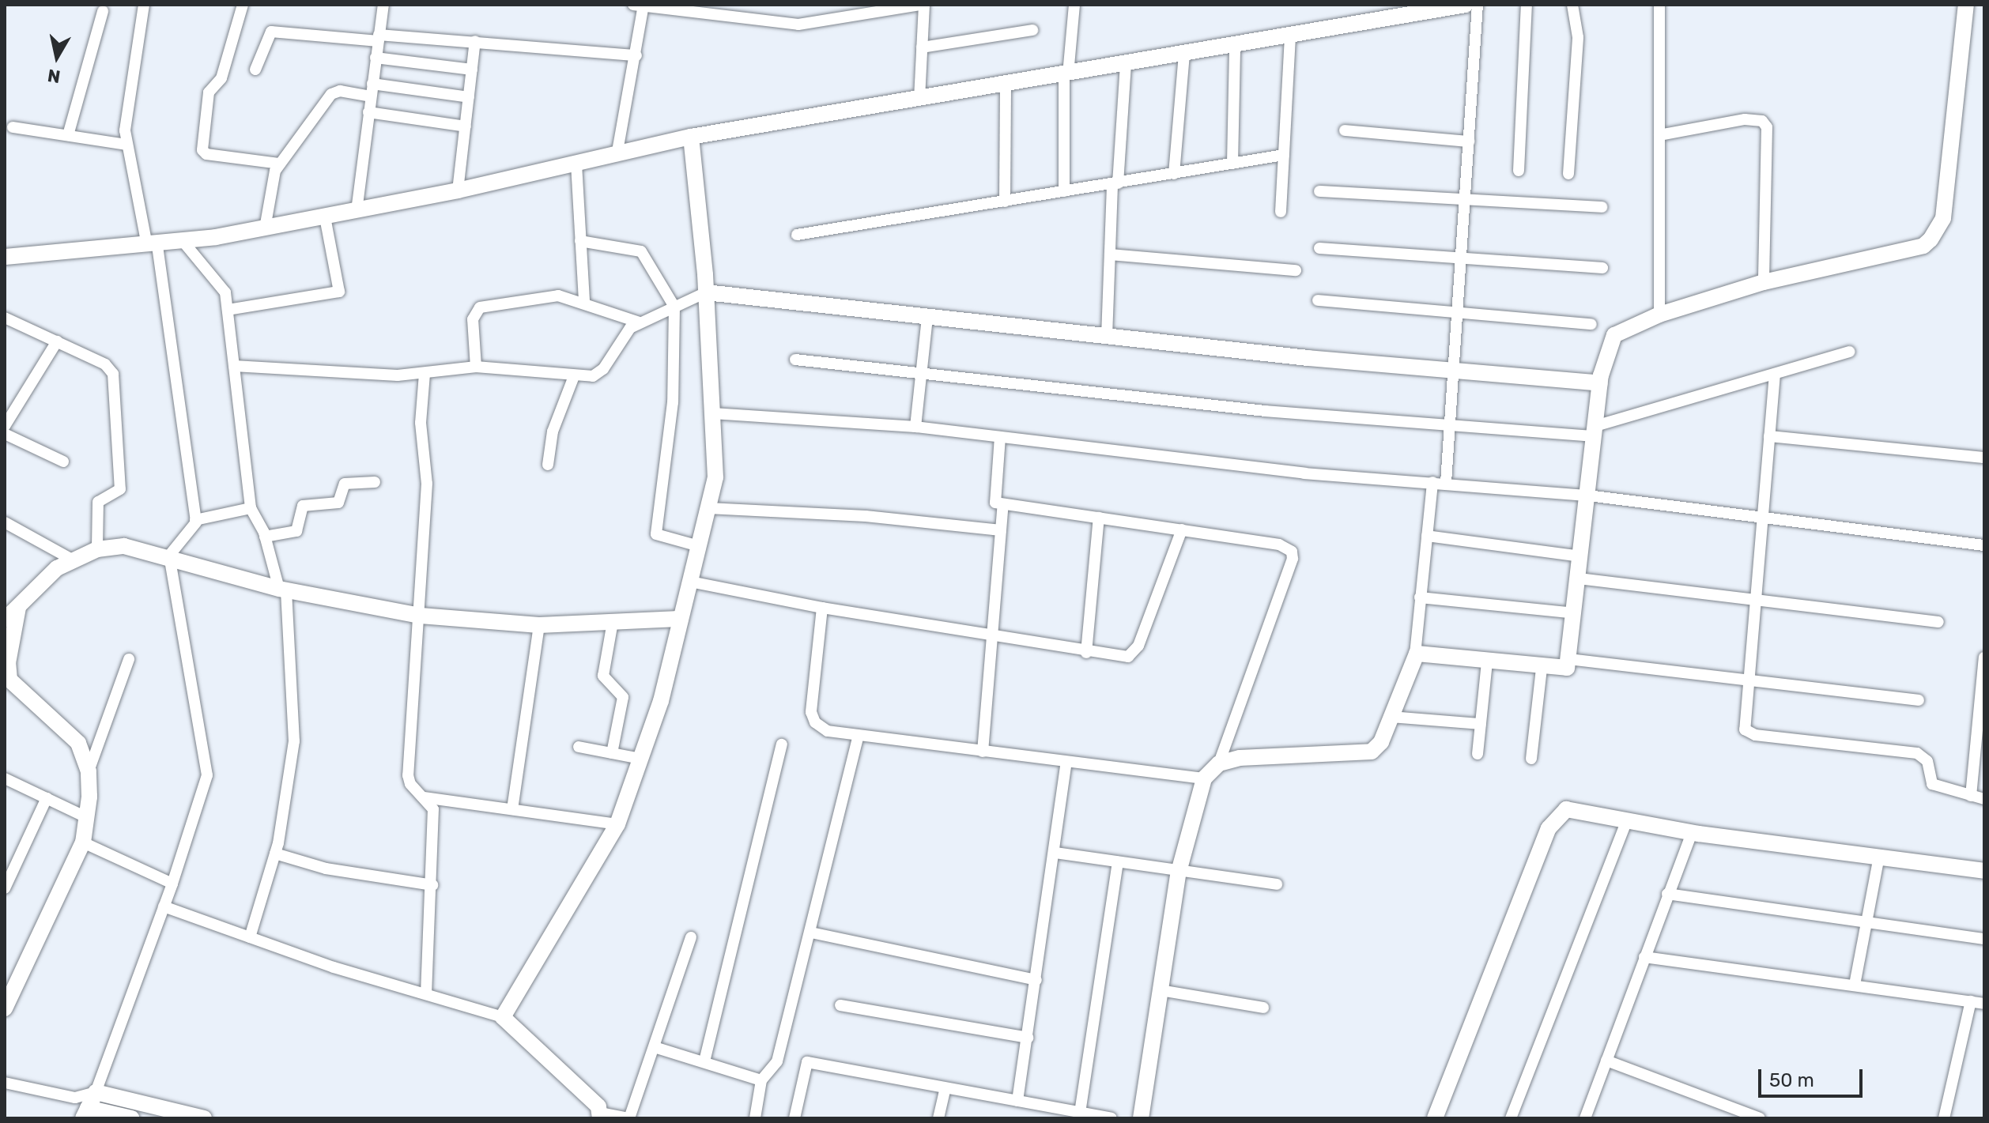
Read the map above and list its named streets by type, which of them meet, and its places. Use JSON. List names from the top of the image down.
{
  "scale_bar": "50 m",
  "north": "bottom"
}
